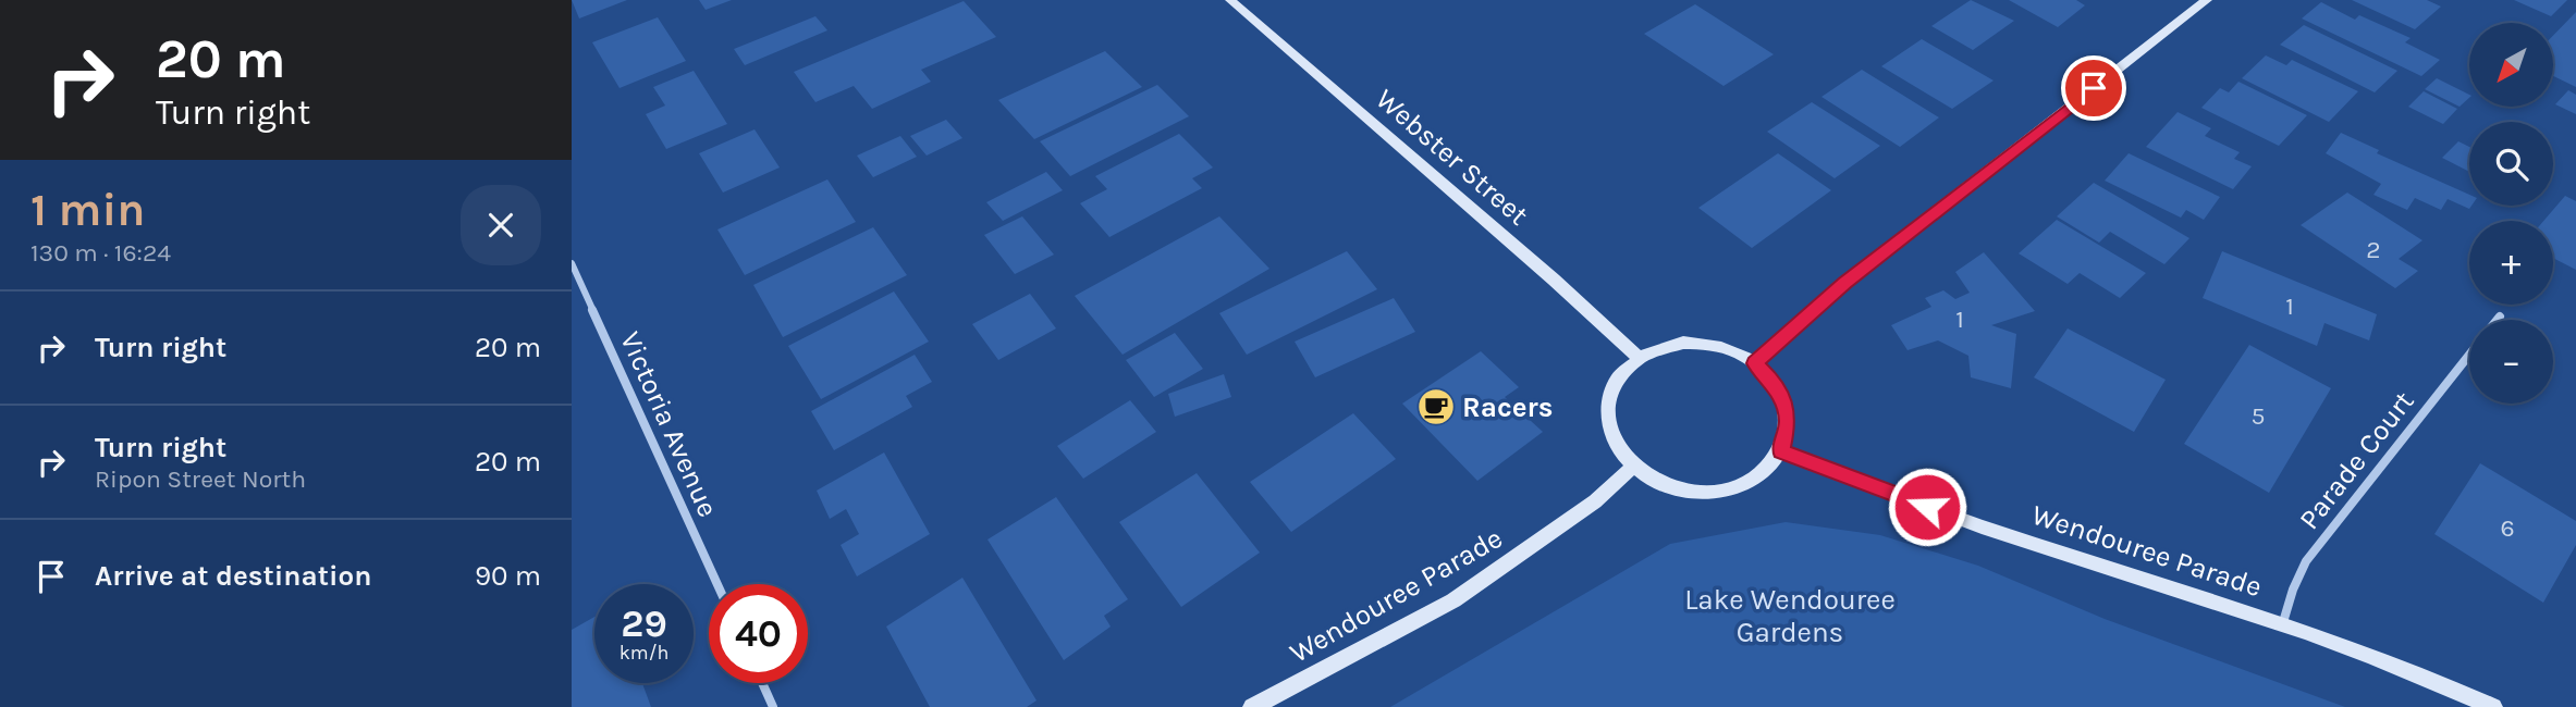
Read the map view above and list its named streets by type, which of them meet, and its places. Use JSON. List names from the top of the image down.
{
  "streets": {
    "street": [
      "Webster Street",
      "Victoria Avenue",
      "Parade Court",
      "Wendouree Parade"
    ]
  },
  "crossings": [
    ["Webster Street", "Wendouree Parade"],
    ["Parade Court", "Wendouree Parade"]
  ],
  "parks": ["Lake Wendouree Gardens"],
  "places": {
    "cafe": ["Racers"]
  },
  "house_numbers": [
    "2",
    "1",
    "1",
    "5",
    "6"
  ],
  "north": "bottom left",
  "page": {
    "turn": ["20 m", "Turn right"],
    "map_buttons": ["+", "−"],
    "heading": ["1 min", "130 m · 16:24"],
    "list": [
      {
        "name": "Turn right",
        "value": "20 m"
      },
      {
        "name": "Turn right",
        "note": "Ripon Street North",
        "value": "20 m"
      },
      {
        "name": "Arrive at destination",
        "value": "90 m"
      }
    ],
    "speed": "29 km/h",
    "limit": "40"
  }
}
